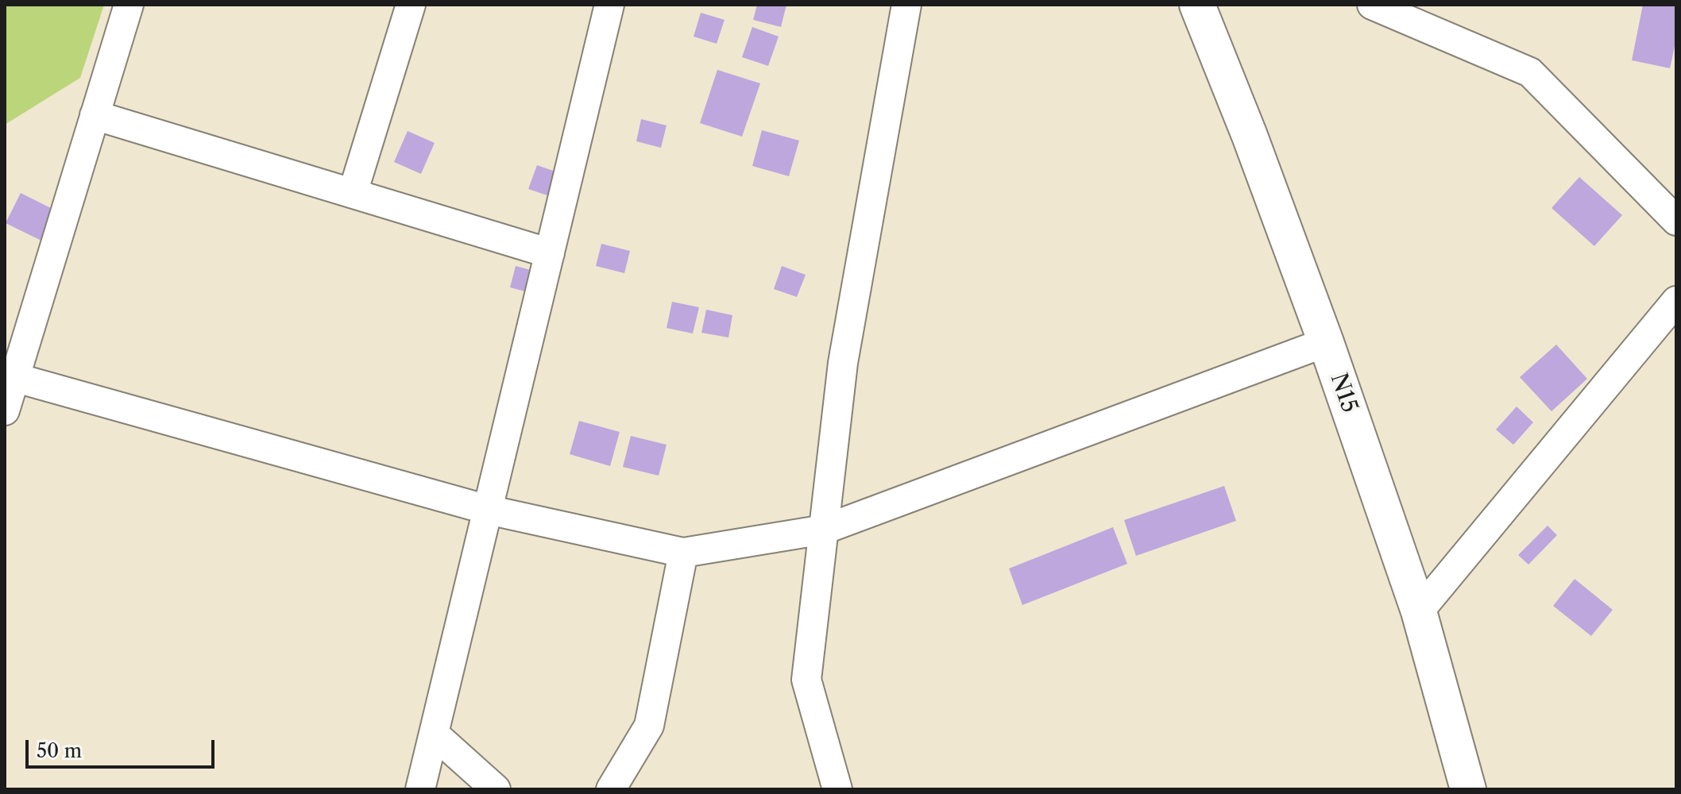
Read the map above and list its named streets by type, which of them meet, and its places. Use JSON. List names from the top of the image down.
{
  "streets": {
    "main road": ["N15"]
  },
  "scale_bar": "50 m"
}
